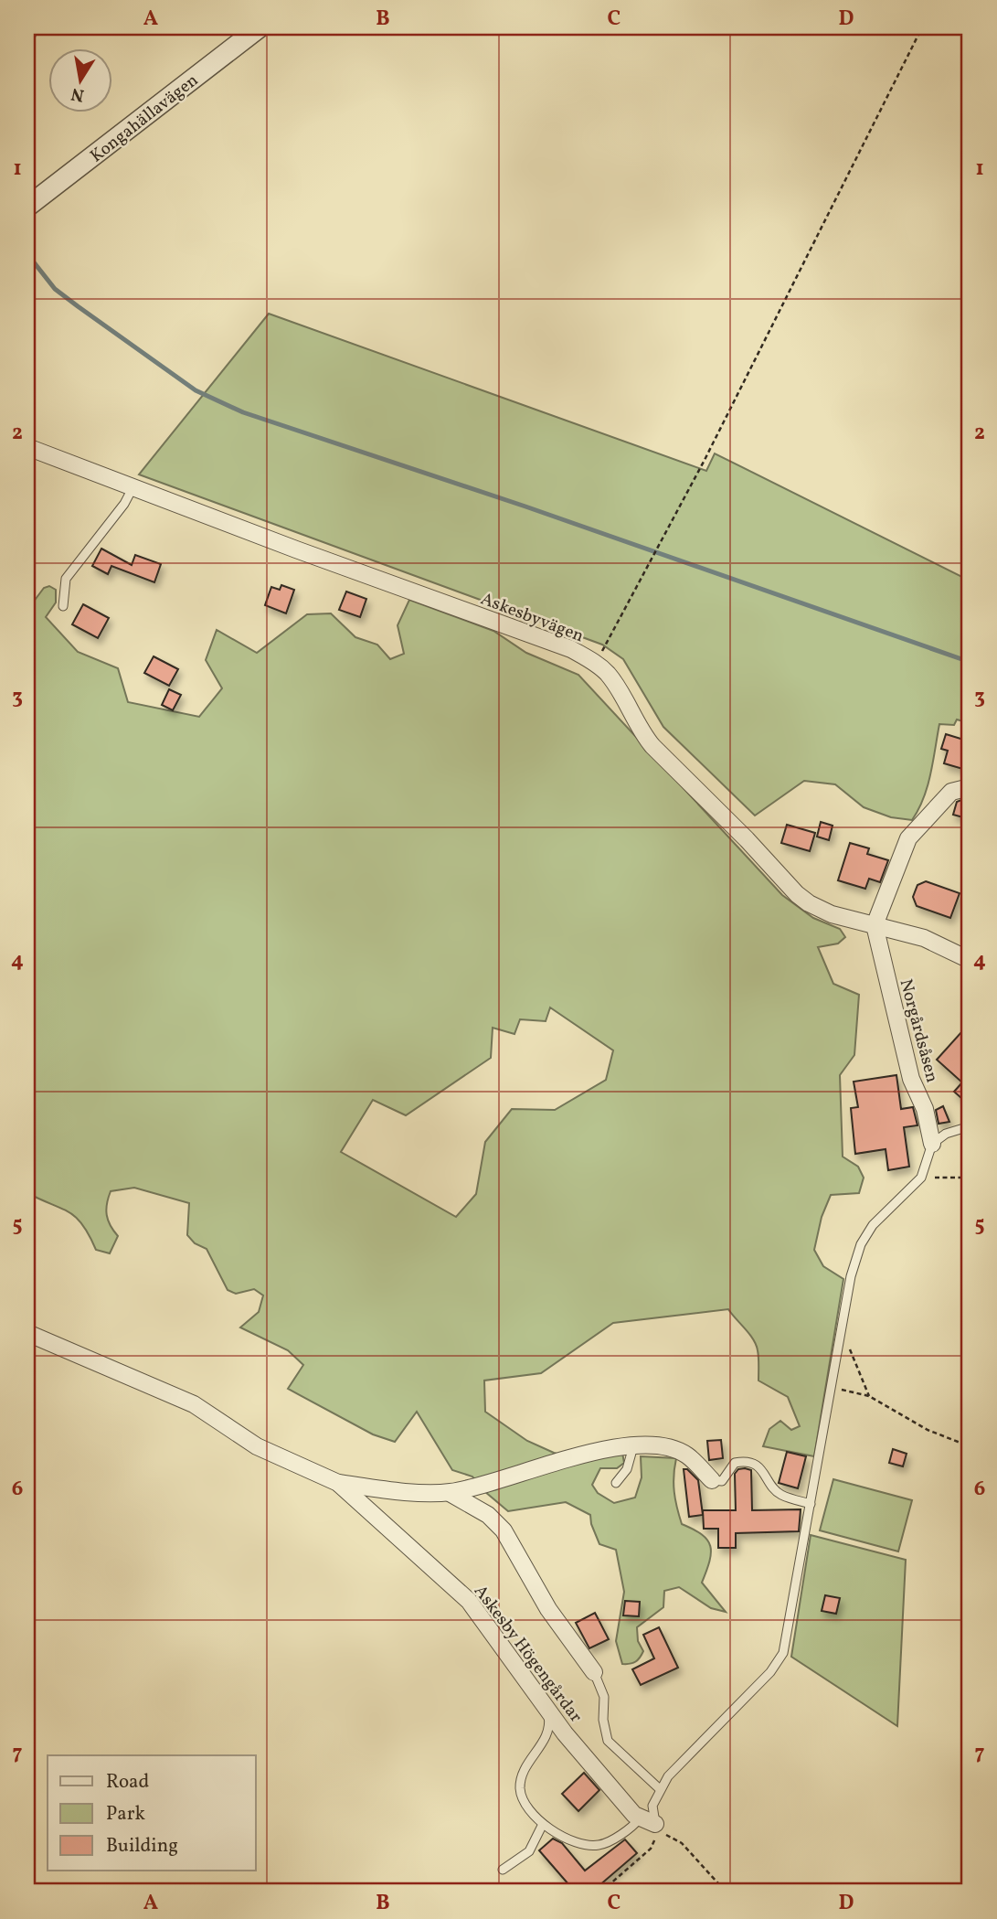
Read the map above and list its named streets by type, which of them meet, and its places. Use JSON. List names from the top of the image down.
{
  "streets": {
    "street": [
      "Kongahällavägen",
      "Askesbyvägen",
      "Norgårdsåsen",
      "Askesby Högengårdar"
    ]
  },
  "crossings": [
    ["Askesbyvägen", "Norgårdsåsen"]
  ],
  "legend": ["Road", "Park", "Building"],
  "north": "bottom",
  "grid": {
    "columns": [
      "A",
      "B",
      "C",
      "D"
    ],
    "rows": [
      "1",
      "2",
      "3",
      "4",
      "5",
      "6",
      "7"
    ]
  }
}
